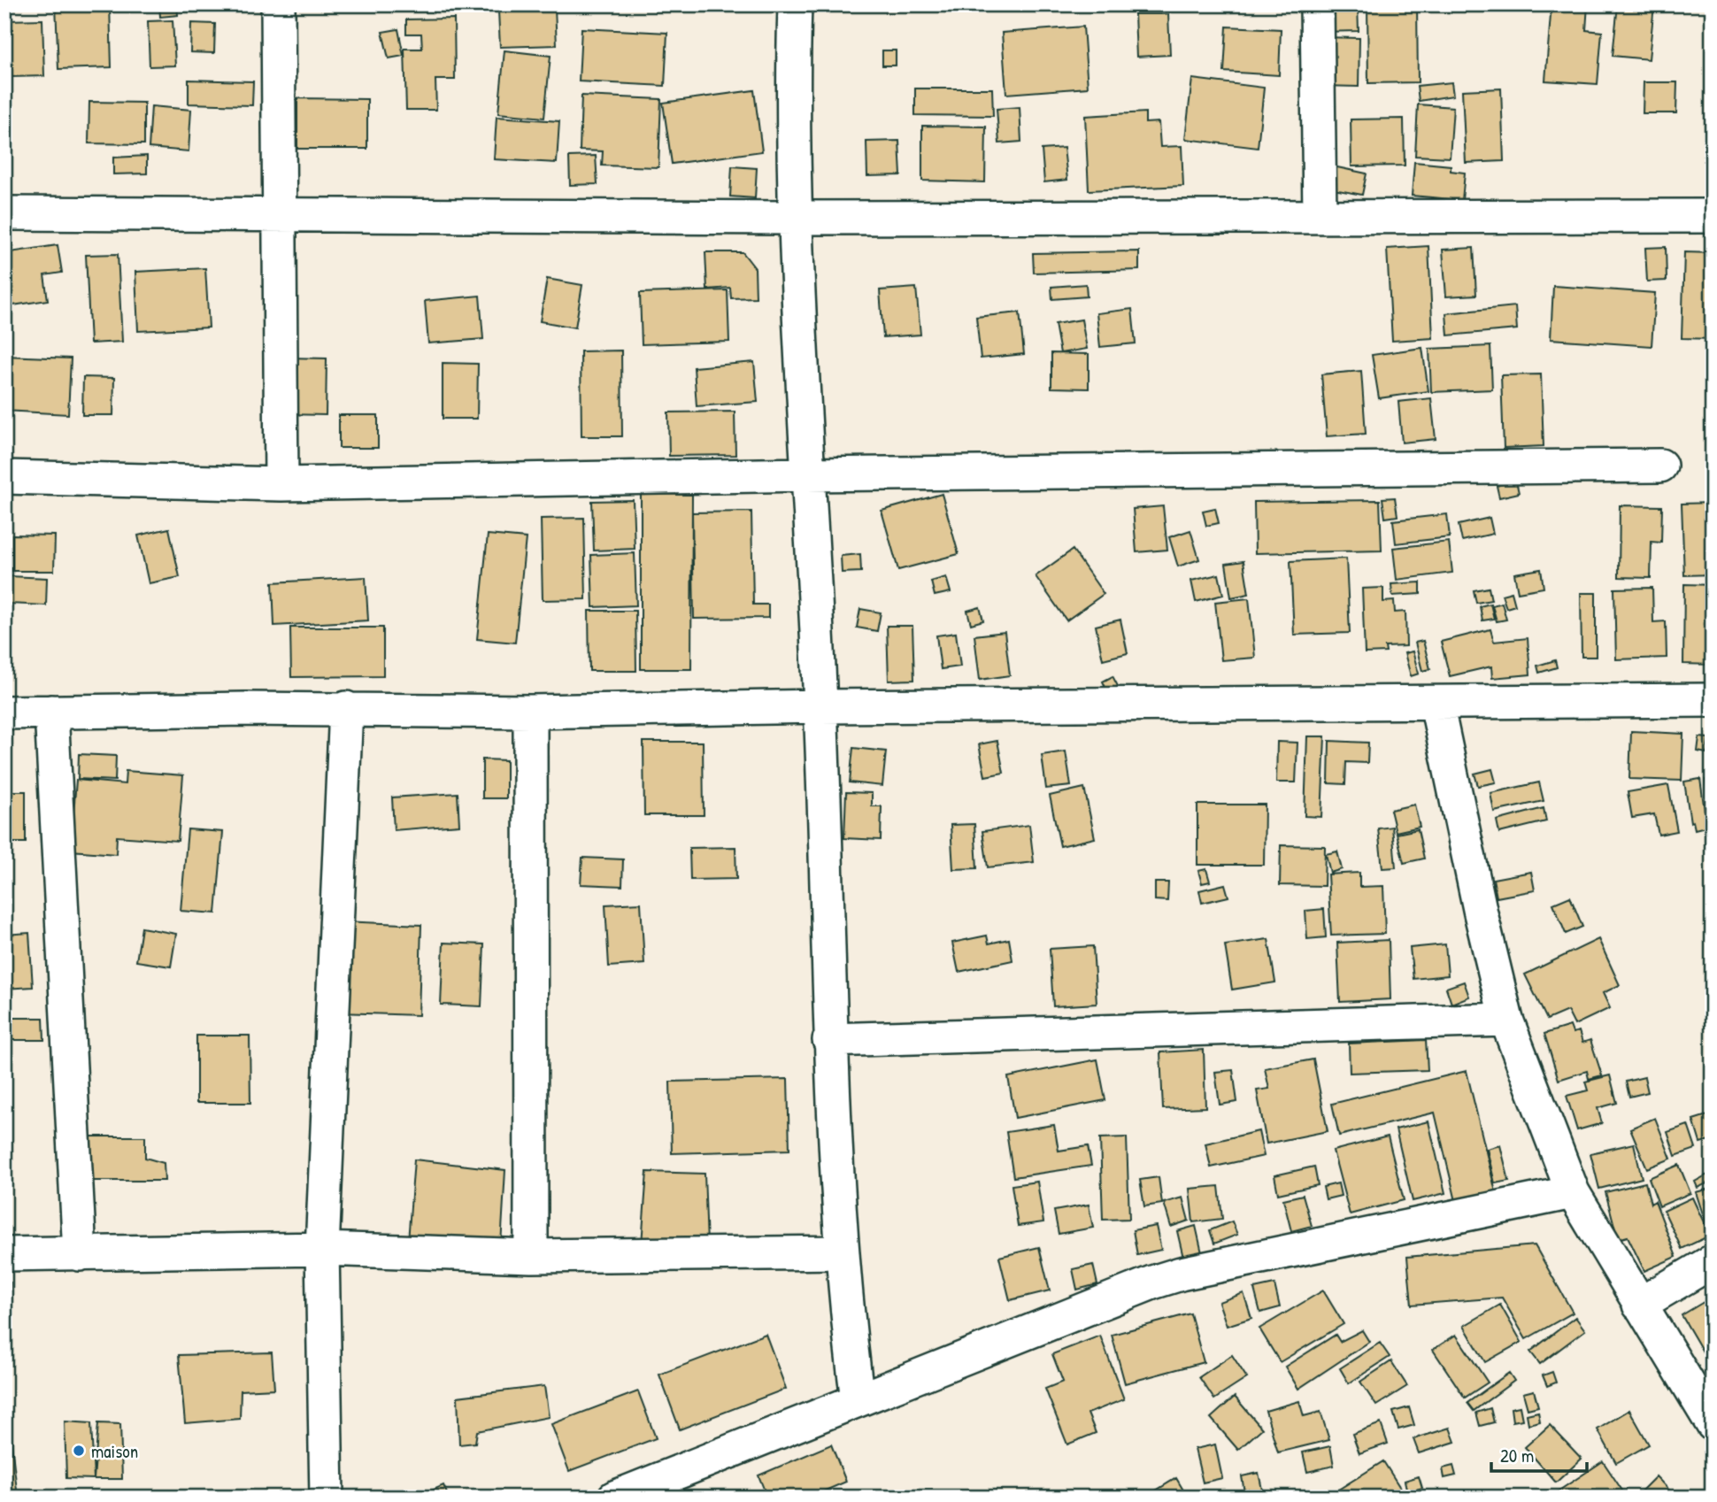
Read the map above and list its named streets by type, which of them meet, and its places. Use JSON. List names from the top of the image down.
{
  "places": ["maison"],
  "scale_bar": "20 m"
}
